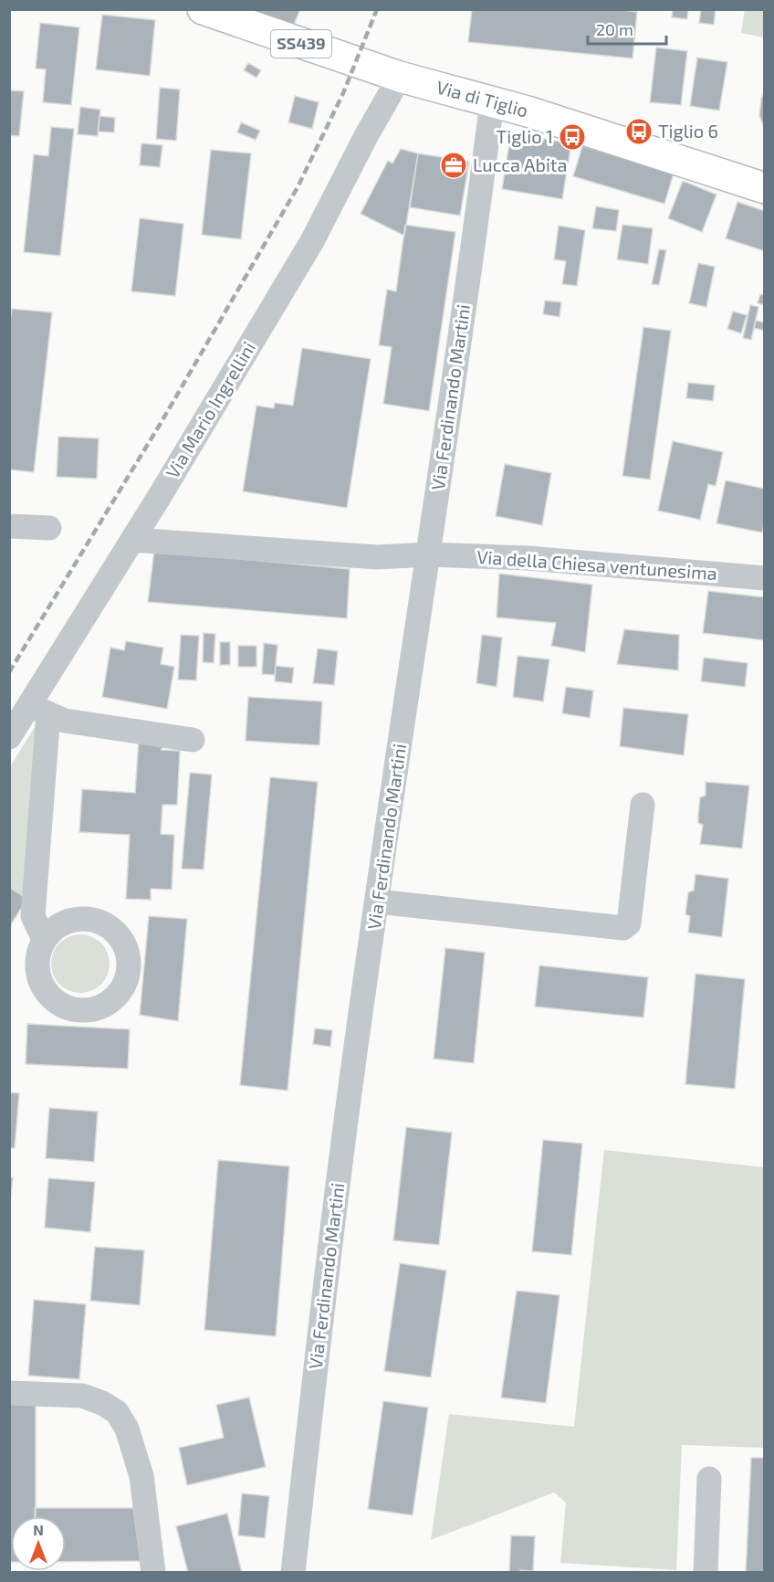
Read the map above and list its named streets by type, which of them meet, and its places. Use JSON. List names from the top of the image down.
{
  "streets": {
    "main road": ["SS439", "Via di Tiglio"],
    "street": ["Via Ferdinando Martini", "Via Mario Ingrellini", "Via della Chiesa ventunesima"]
  },
  "crossings": [
    ["Via di Tiglio", "Via Ferdinando Martini"],
    ["Via di Tiglio", "Via Mario Ingrellini"],
    ["Via Ferdinando Martini", "Via della Chiesa ventunesima"],
    ["Via Mario Ingrellini", "Via della Chiesa ventunesima"]
  ],
  "places": {
    "bus stop": ["Tiglio 6", "Tiglio 1"],
    "office": ["Lucca Abita"]
  },
  "scale_bar": "20 m",
  "north": "top"
}
